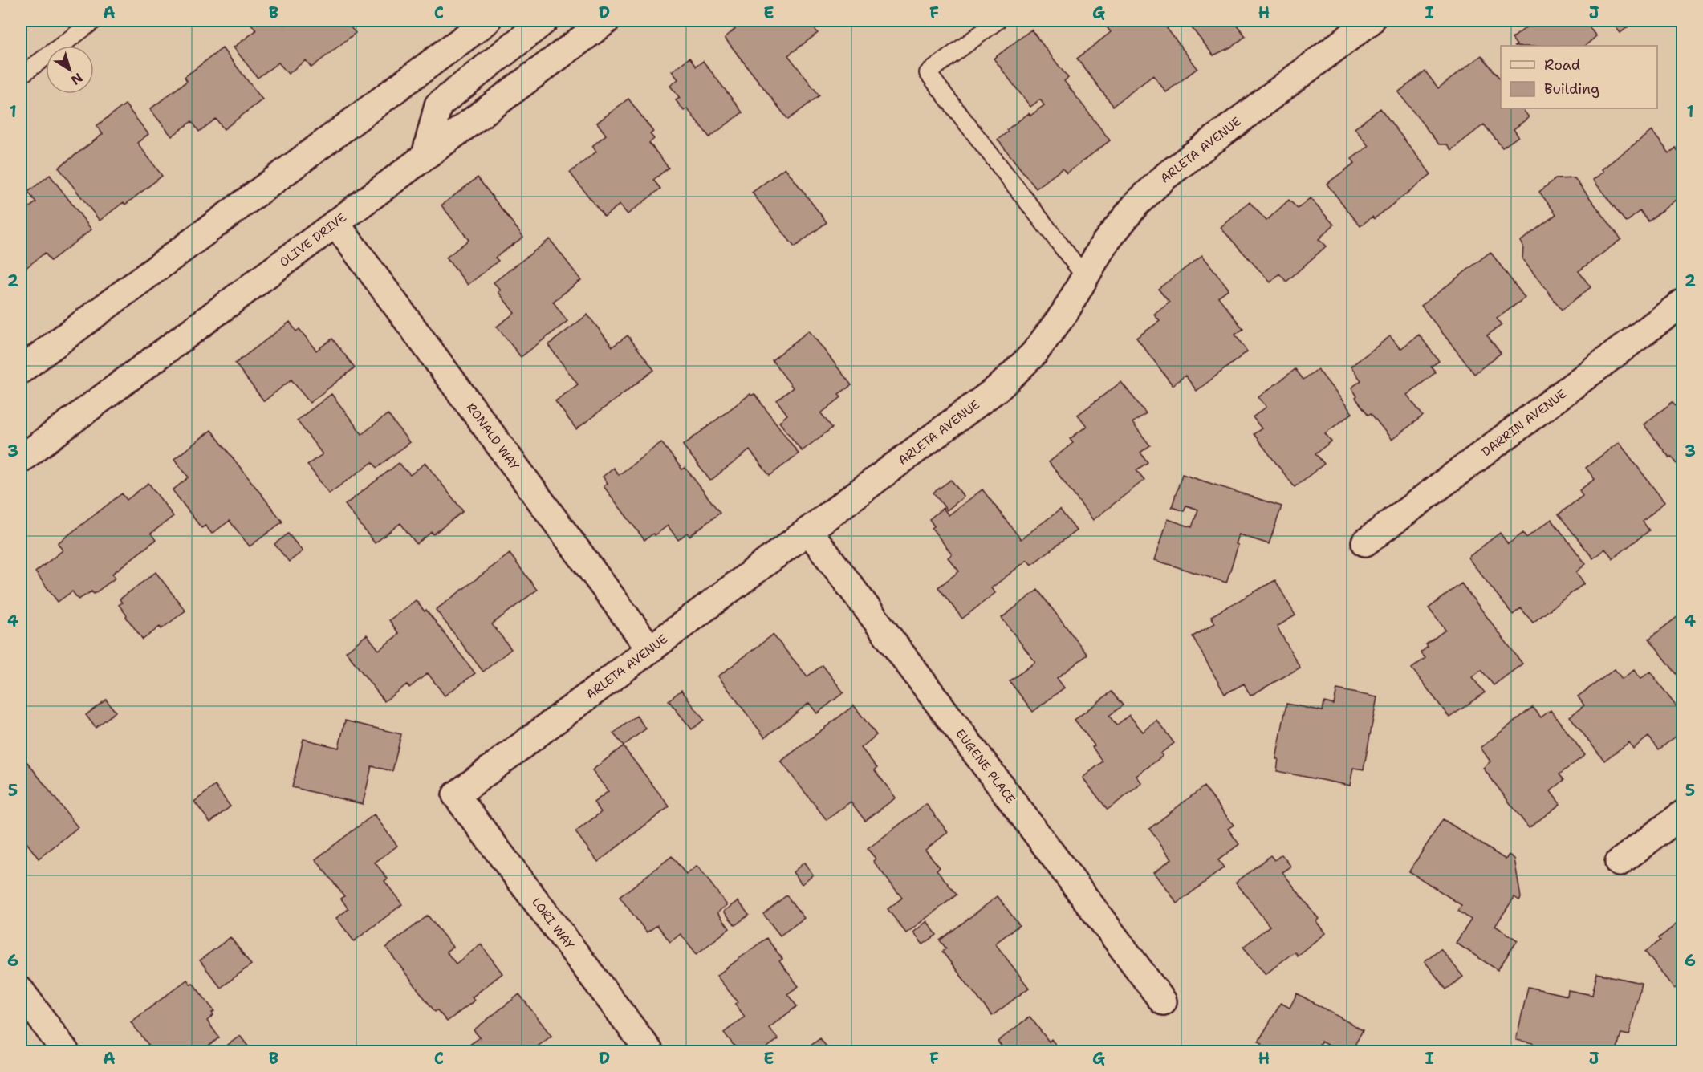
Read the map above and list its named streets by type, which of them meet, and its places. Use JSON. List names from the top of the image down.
{
  "streets": {
    "street": [
      "ARLETA AVENUE",
      "OLIVE DRIVE",
      "DARRIN AVENUE",
      "RONALD WAY",
      "EUGENE PLACE",
      "LORI WAY"
    ]
  },
  "crossings": [
    ["ARLETA AVENUE", "RONALD WAY"],
    ["ARLETA AVENUE", "EUGENE PLACE"],
    ["ARLETA AVENUE", "LORI WAY"],
    ["OLIVE DRIVE", "RONALD WAY"]
  ],
  "legend": ["Road", "Building"],
  "north": "bottom right",
  "grid": {
    "columns": [
      "A",
      "B",
      "C",
      "D",
      "E",
      "F",
      "G",
      "H",
      "I",
      "J"
    ],
    "rows": [
      "1",
      "2",
      "3",
      "4",
      "5",
      "6"
    ]
  }
}
